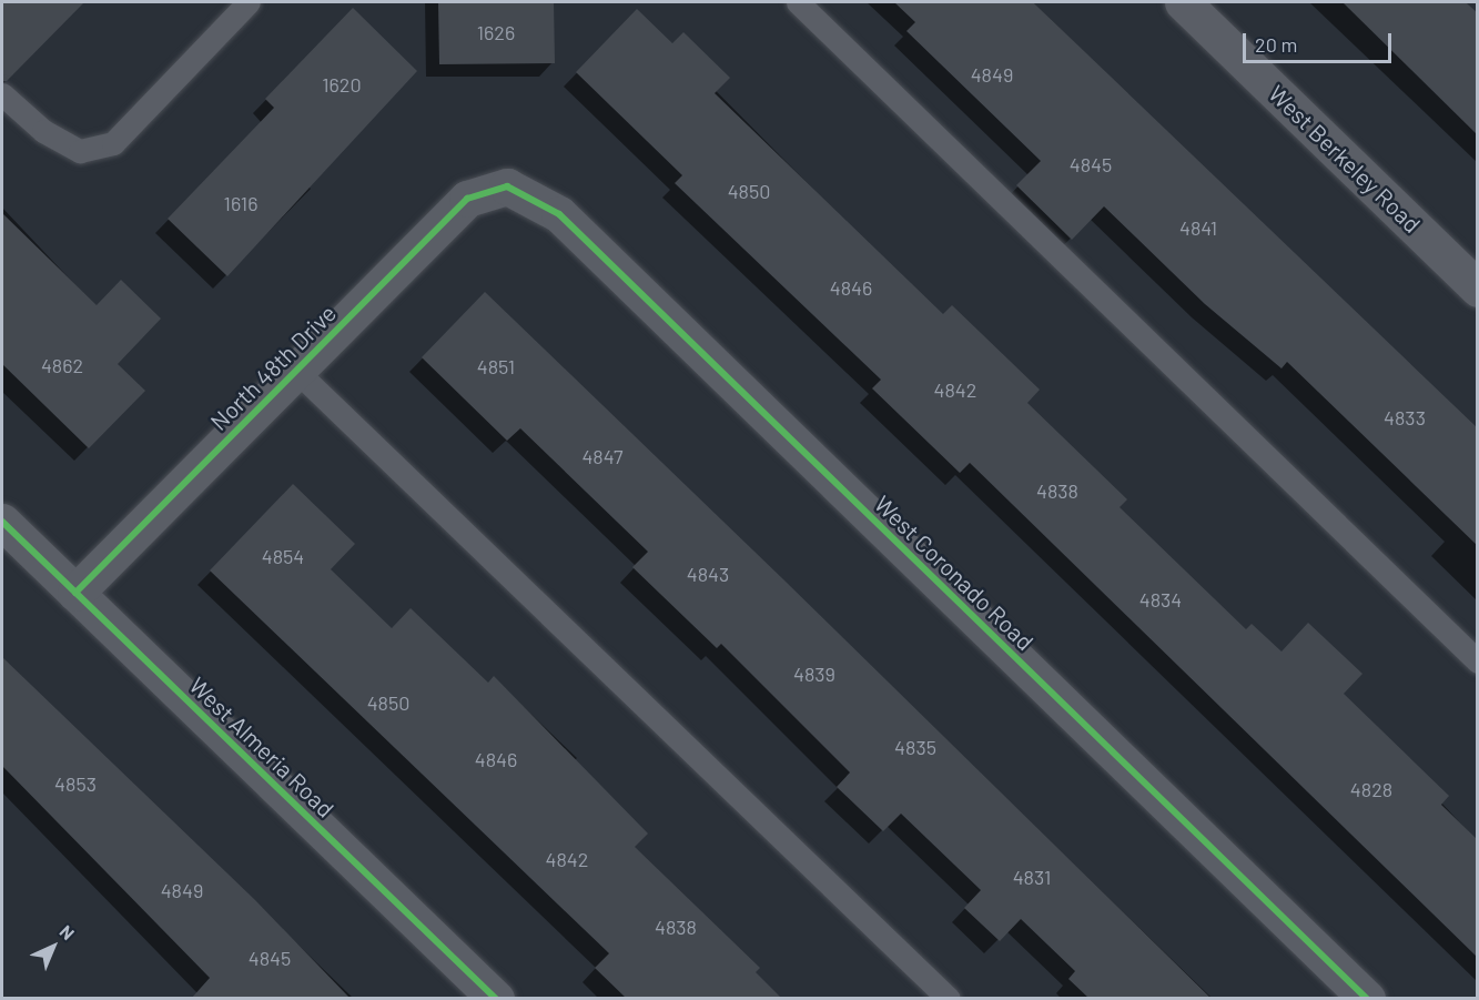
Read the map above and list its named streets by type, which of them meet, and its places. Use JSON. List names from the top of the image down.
{
  "streets": {
    "street": [
      "West Berkeley Road",
      "North 48th Drive",
      "West Coronado Road",
      "West Almeria Road"
    ]
  },
  "crossings": [
    ["North 48th Drive", "West Coronado Road"],
    ["North 48th Drive", "West Almeria Road"]
  ],
  "house_numbers": [
    "1626",
    "4849",
    "1620",
    "4845",
    "4850",
    "1616",
    "4841",
    "4846",
    "4862",
    "4851",
    "4842",
    "4833",
    "4847",
    "4838",
    "4854",
    "4843",
    "4834",
    "4839",
    "4850",
    "4835",
    "4846",
    "4853",
    "4828",
    "4842",
    "4831",
    "4849",
    "4838",
    "4845"
  ],
  "scale_bar": "20 m",
  "north": "top right"
}
